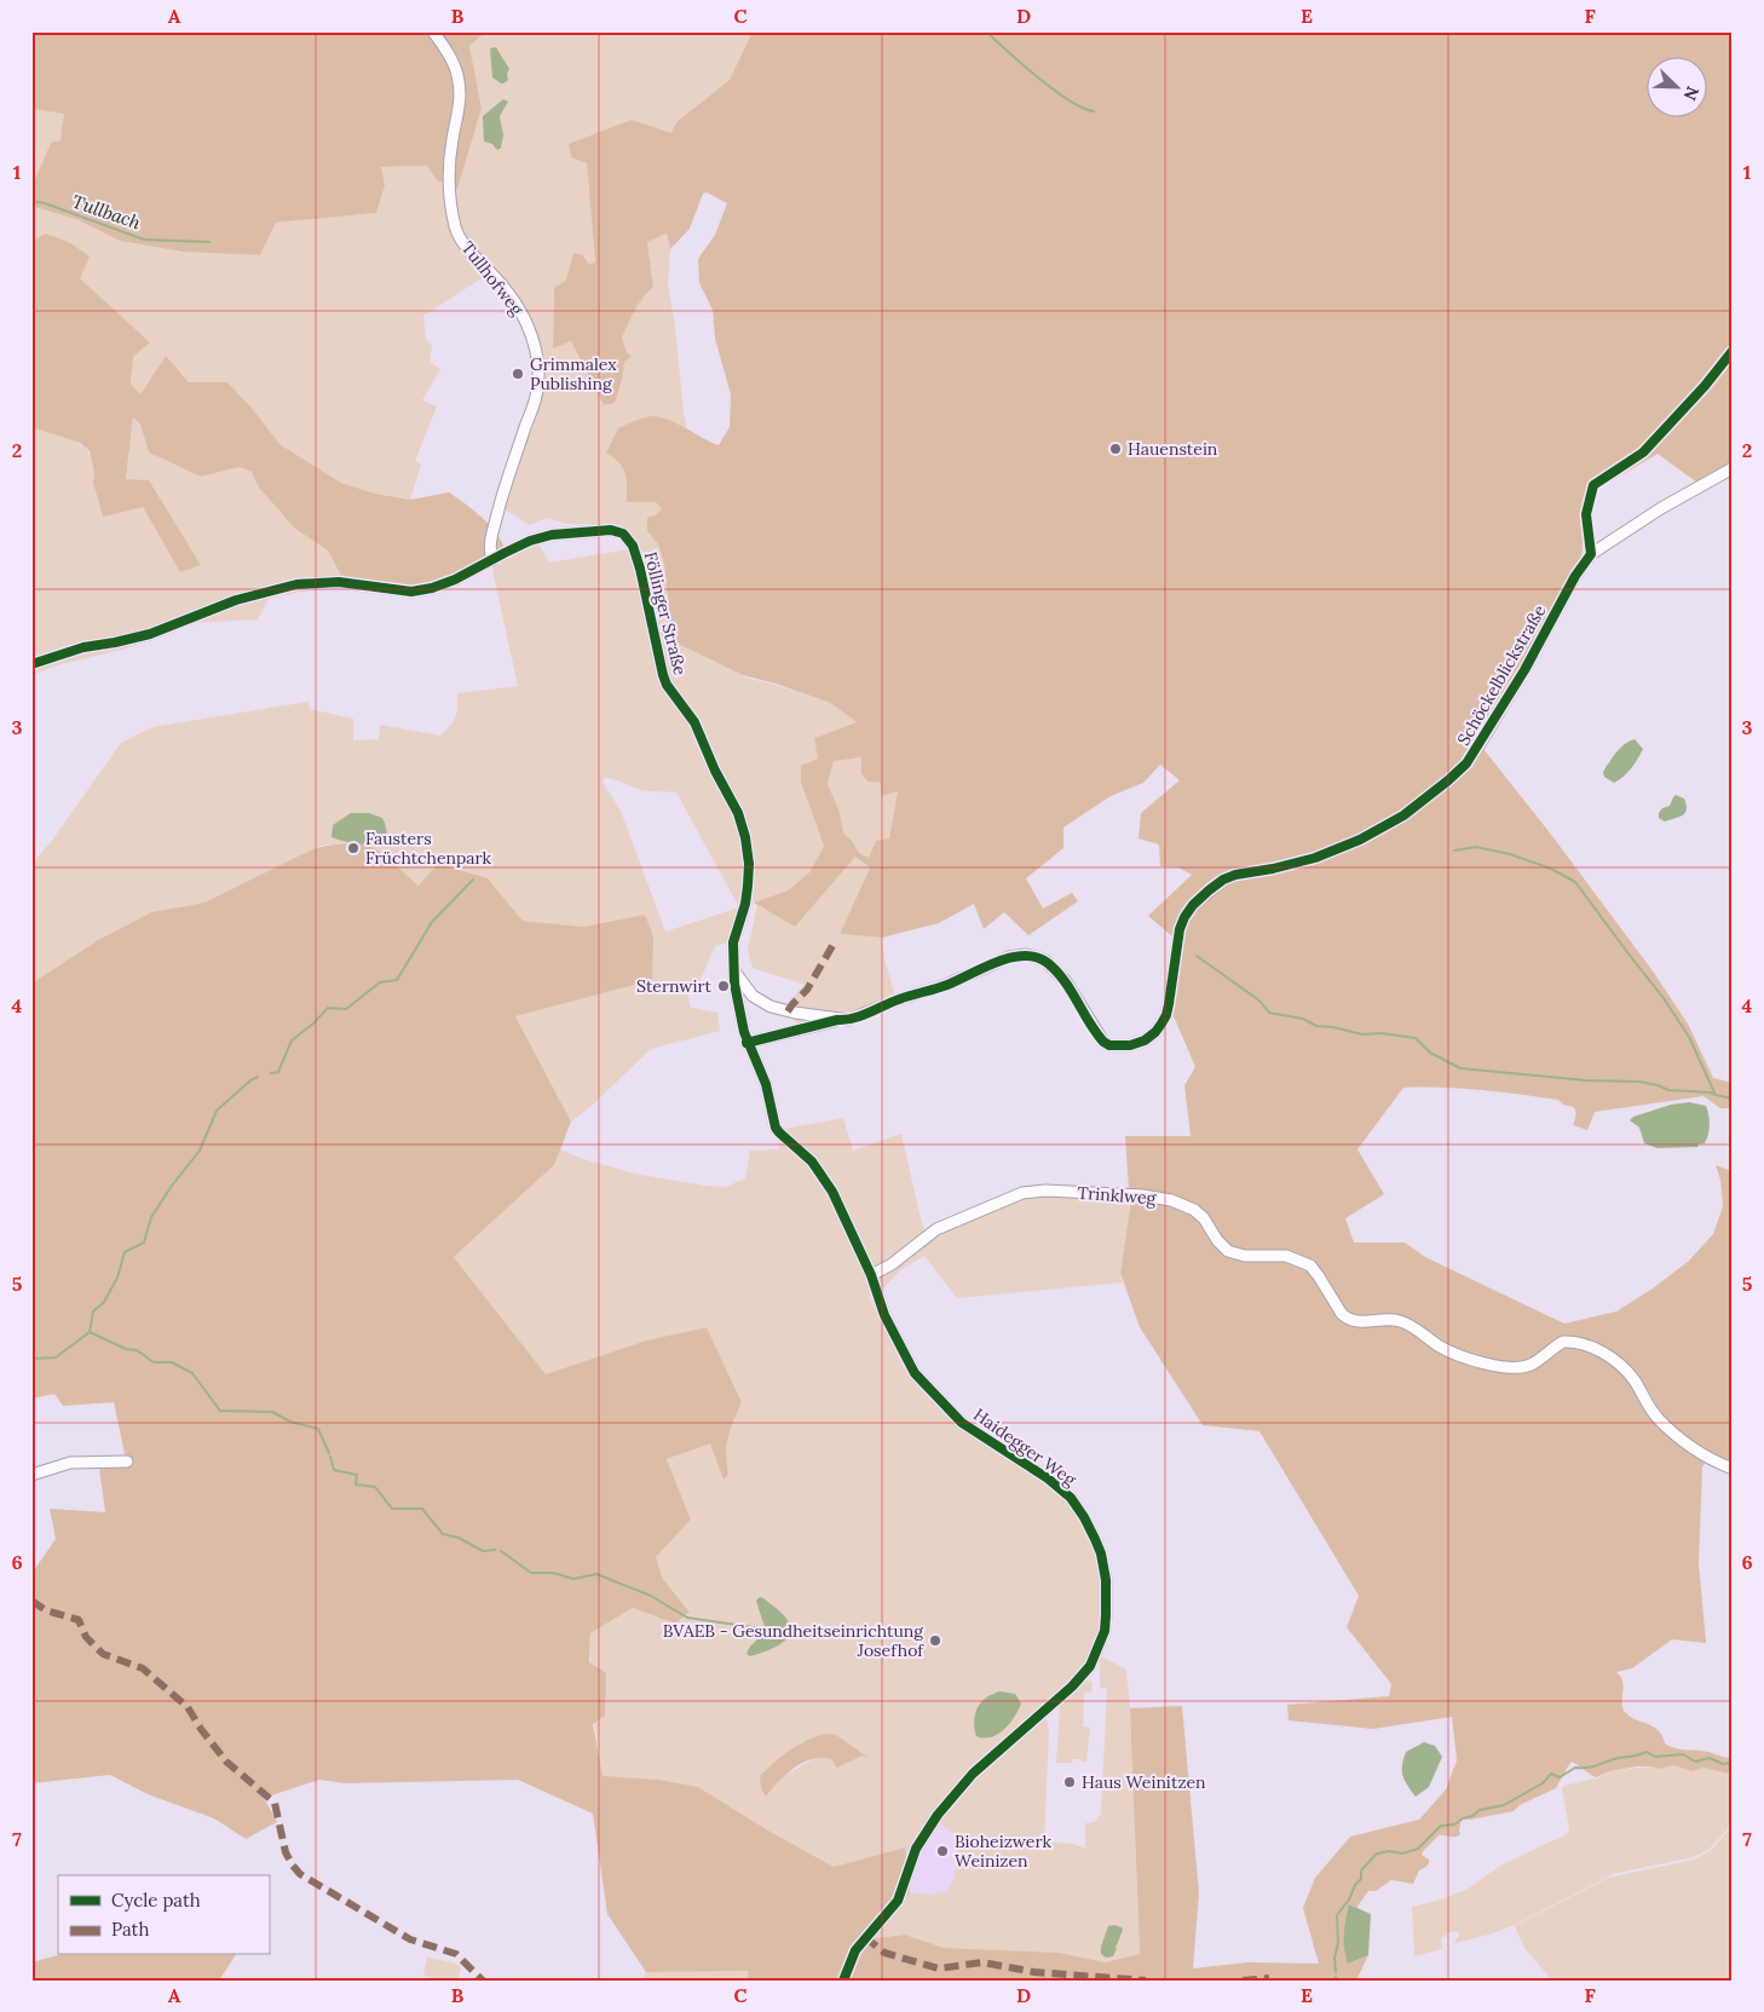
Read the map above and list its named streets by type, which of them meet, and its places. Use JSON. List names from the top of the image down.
{
  "streets": {
    "street": [
      "Tullhofweg",
      "Föllinger Straße",
      "Schöckelblickstraße",
      "Trinklweg",
      "Haidegger Weg"
    ]
  },
  "crossings": [
    ["Tullhofweg", "Föllinger Straße"],
    ["Föllinger Straße", "Haidegger Weg"],
    ["Trinklweg", "Haidegger Weg"]
  ],
  "water": ["Tullbach"],
  "places": [
    "Grimmalex Publishing",
    "Hauenstein",
    "Fausters Früchtchenpark",
    "Sternwirt",
    "BVAEB - Gesundheitseinrichtung Josefhof",
    "Haus Weinitzen",
    "Bioheizwerk Weinizen"
  ],
  "legend": ["Cycle path", "Path"],
  "north": "bottom right",
  "grid": {
    "columns": [
      "A",
      "B",
      "C",
      "D",
      "E",
      "F"
    ],
    "rows": [
      "1",
      "2",
      "3",
      "4",
      "5",
      "6",
      "7"
    ]
  }
}
